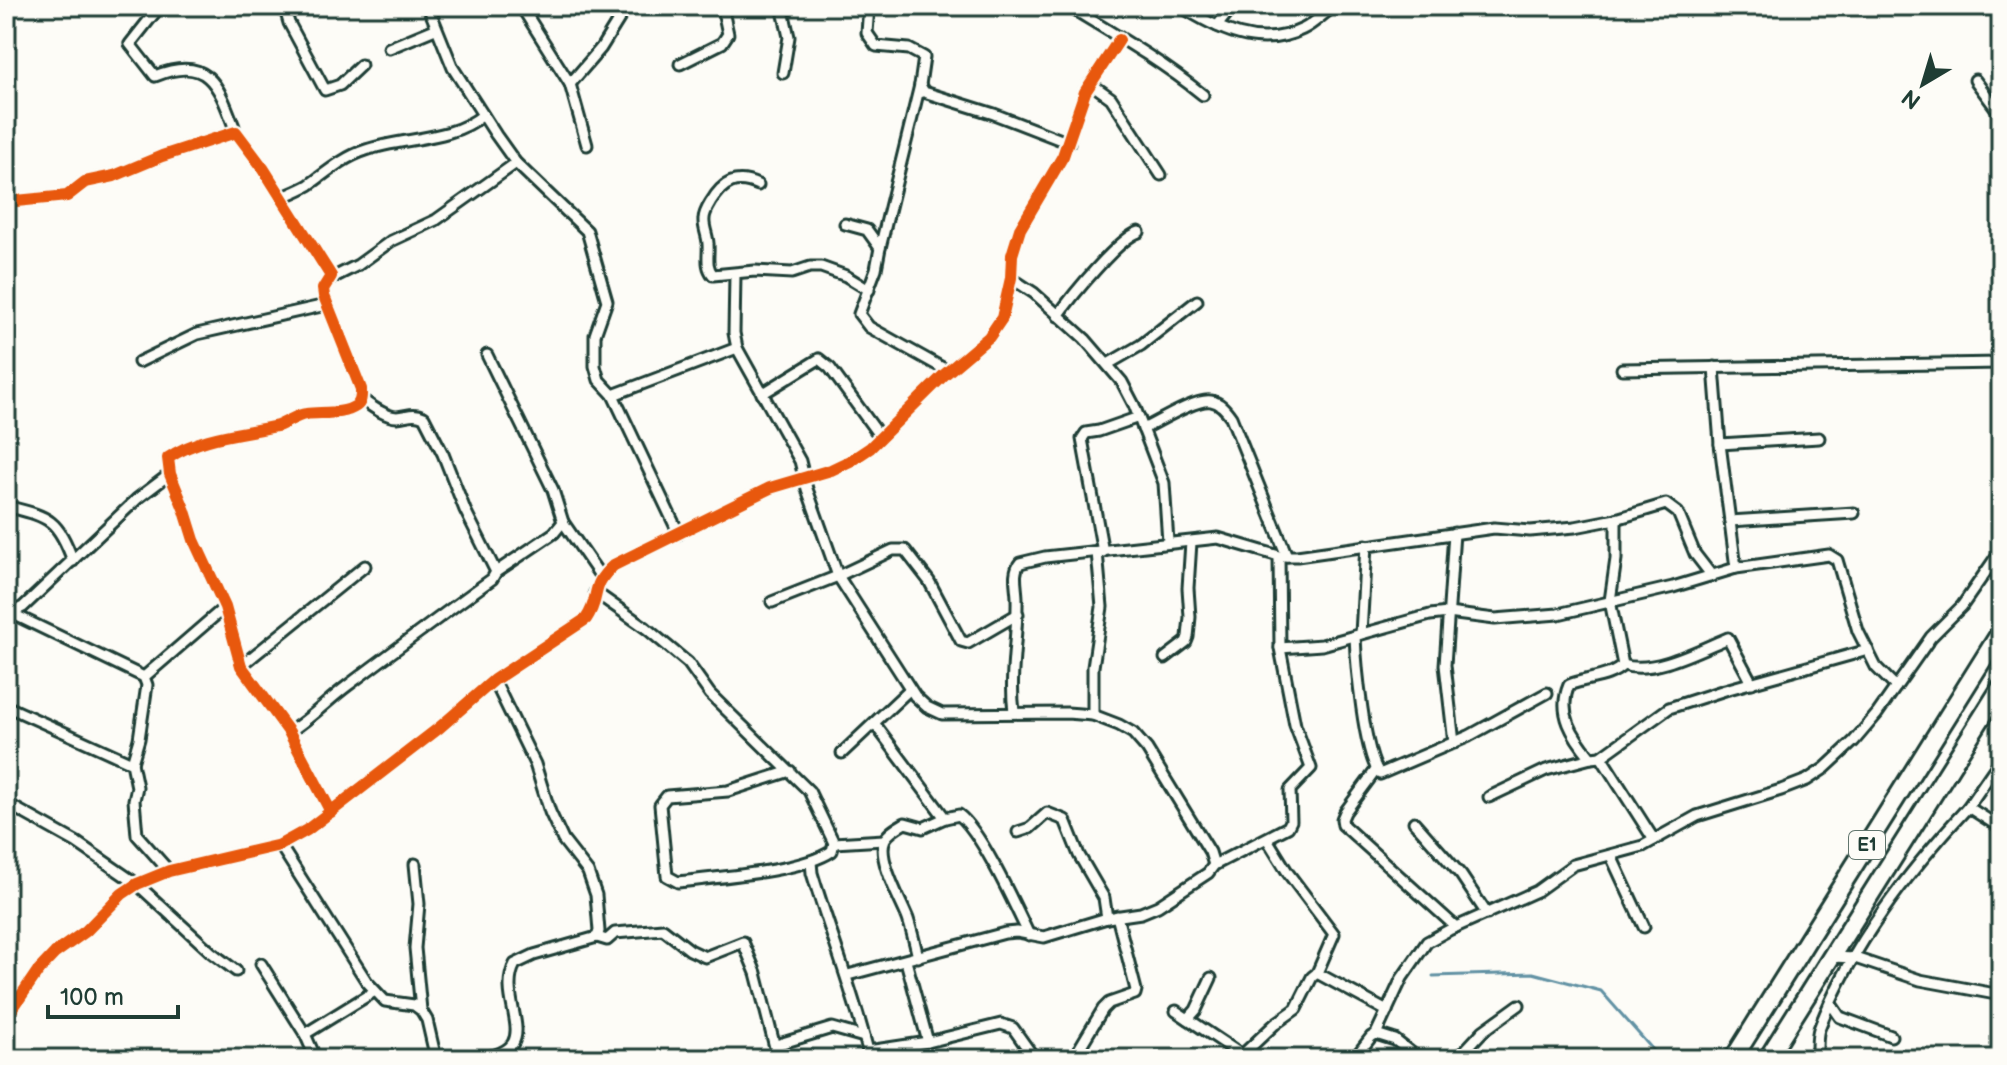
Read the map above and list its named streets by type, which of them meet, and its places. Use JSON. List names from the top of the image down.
{
  "streets": {
    "highway": ["E1"]
  },
  "scale_bar": "100 m",
  "north": "bottom left"
}
